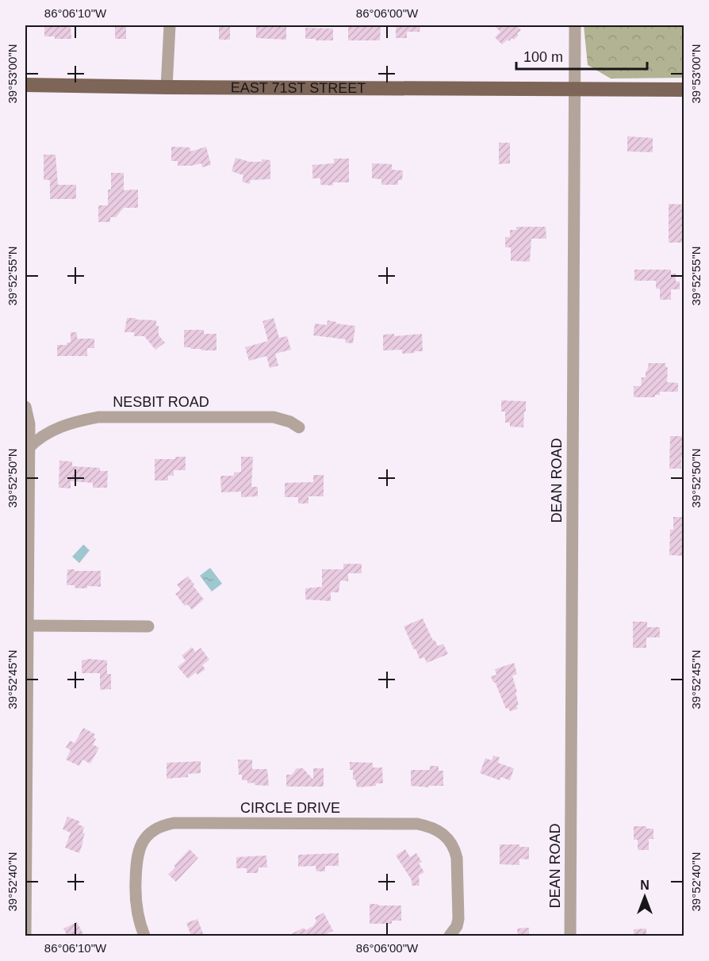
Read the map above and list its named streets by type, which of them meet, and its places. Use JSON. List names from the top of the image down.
{
  "streets": {
    "main road": ["EAST 71ST STREET"],
    "street": ["NESBIT ROAD", "DEAN ROAD", "CIRCLE DRIVE"]
  },
  "crossings": [
    ["EAST 71ST STREET", "DEAN ROAD"]
  ],
  "scale_bar": "100 m",
  "north": "top",
  "coordinates": [
    "86°06'10\"W",
    "86°06'00\"W",
    "39°53'00\"N",
    "39°52'55\"N",
    "39°52'50\"N",
    "39°52'45\"N",
    "39°52'40\"N"
  ]
}
